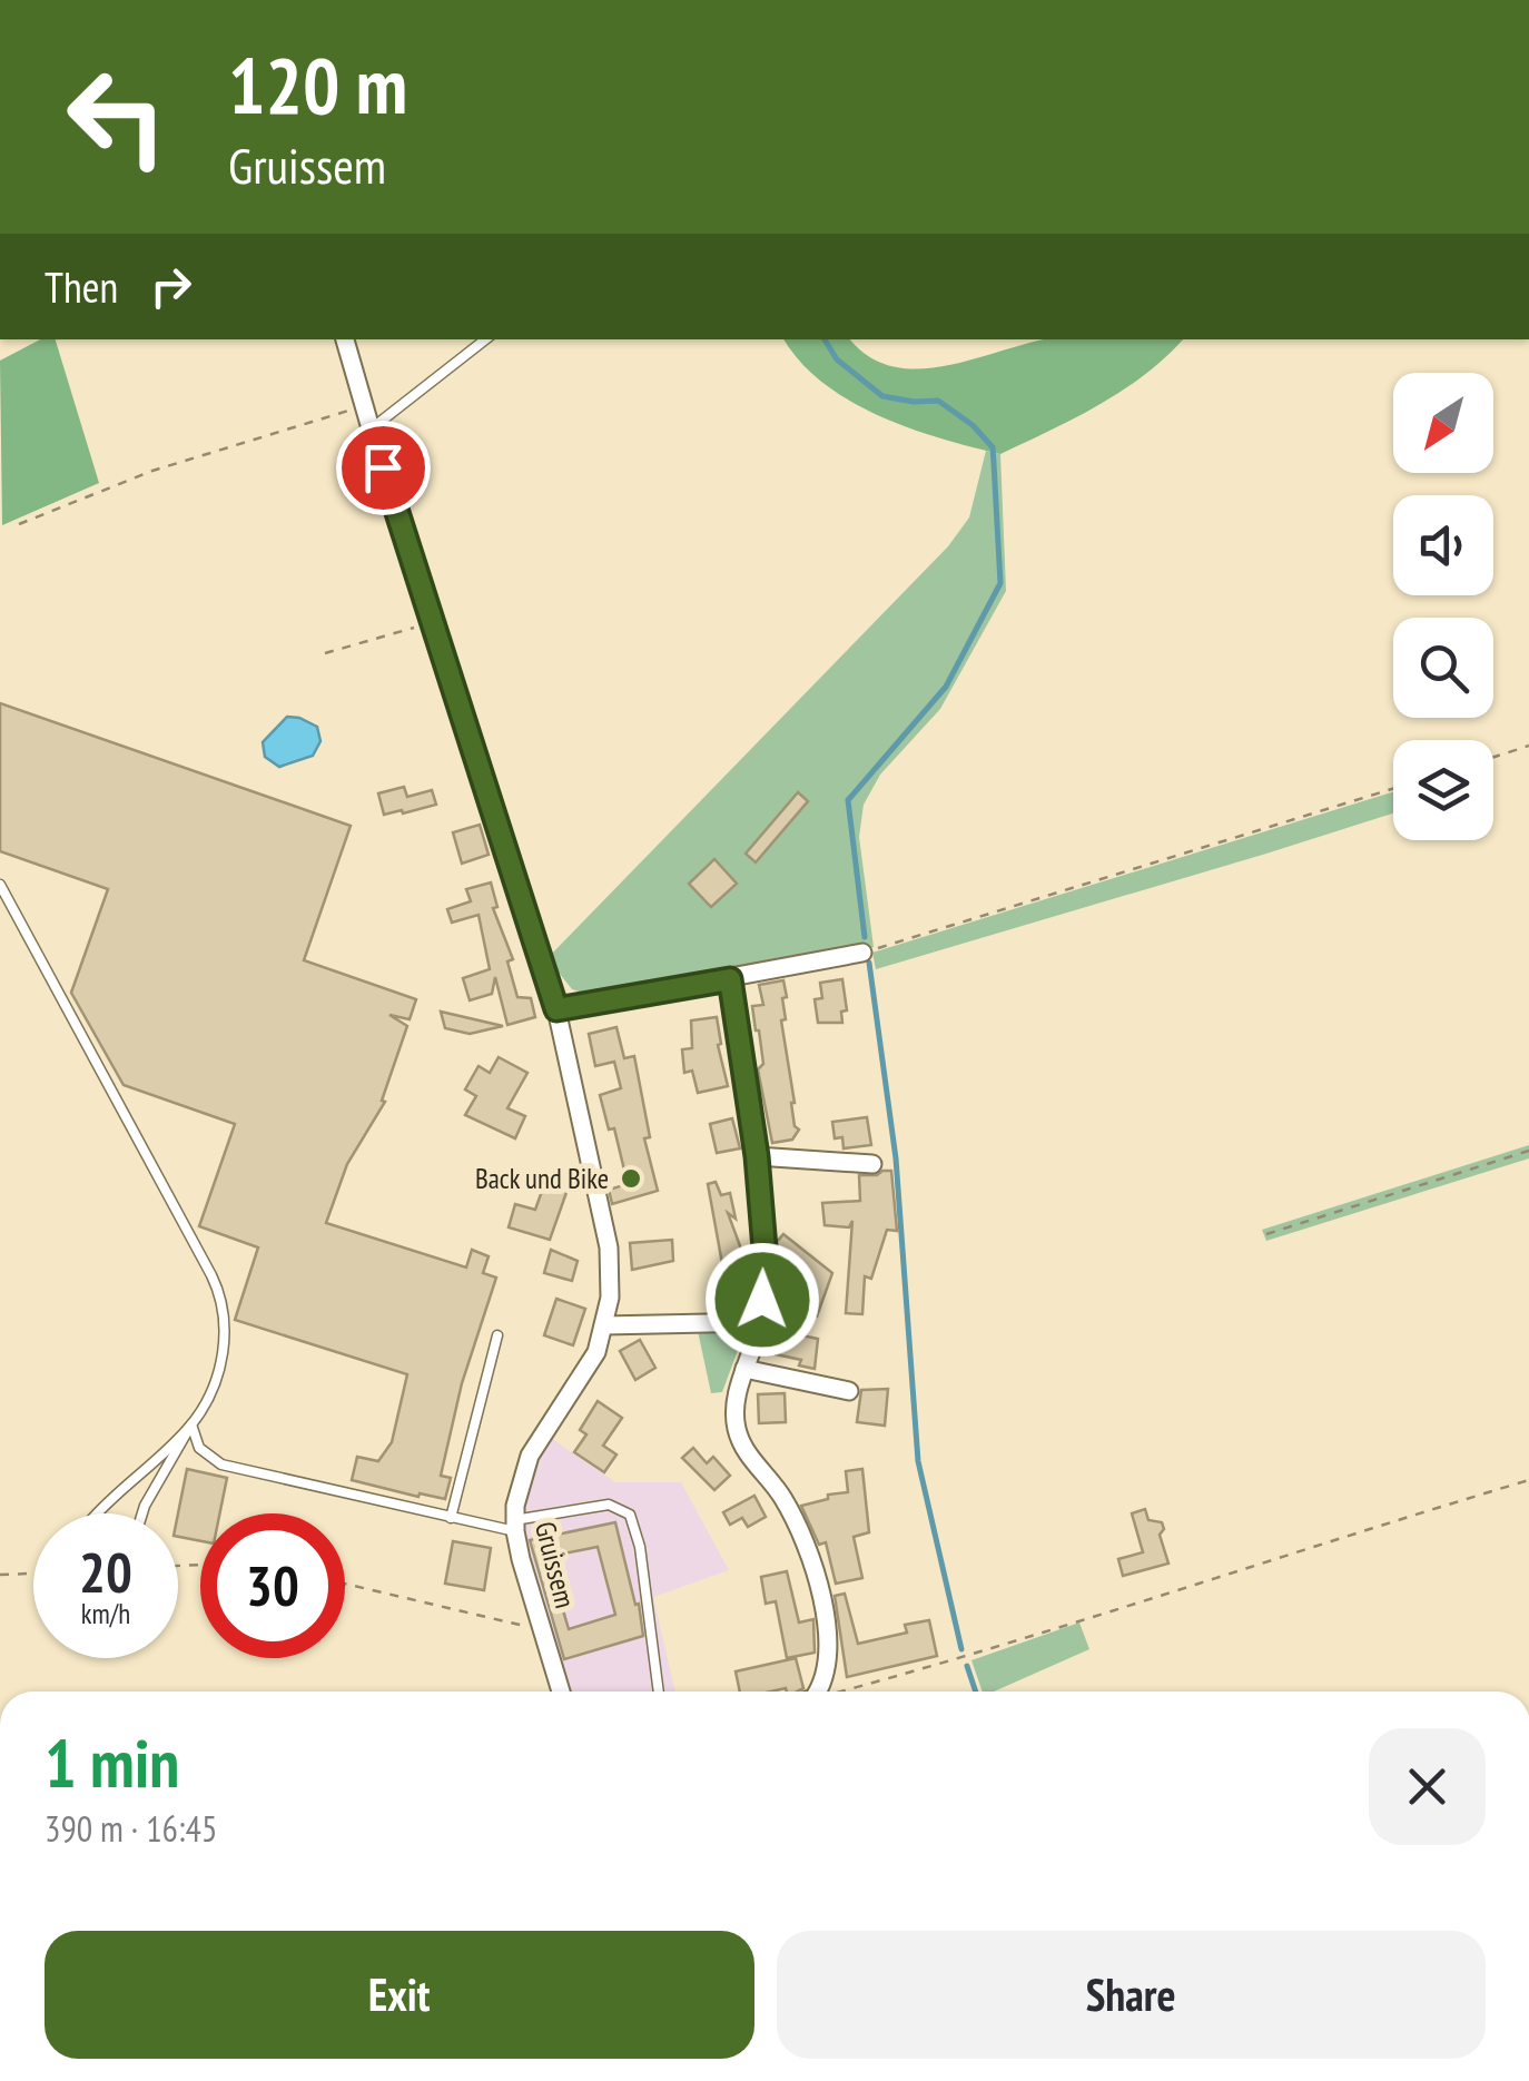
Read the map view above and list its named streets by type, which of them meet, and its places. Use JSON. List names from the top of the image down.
{
  "streets": {
    "street": ["Gruissem"]
  },
  "places": ["Back und Bike"],
  "north": "bottom left",
  "page": {
    "turn": ["120 m", "Gruissem"],
    "then": "Then",
    "speed": "20 km/h",
    "limit": "30",
    "heading": ["1 min", "390 m · 16:45"],
    "buttons": ["Exit", "Share"]
  }
}
